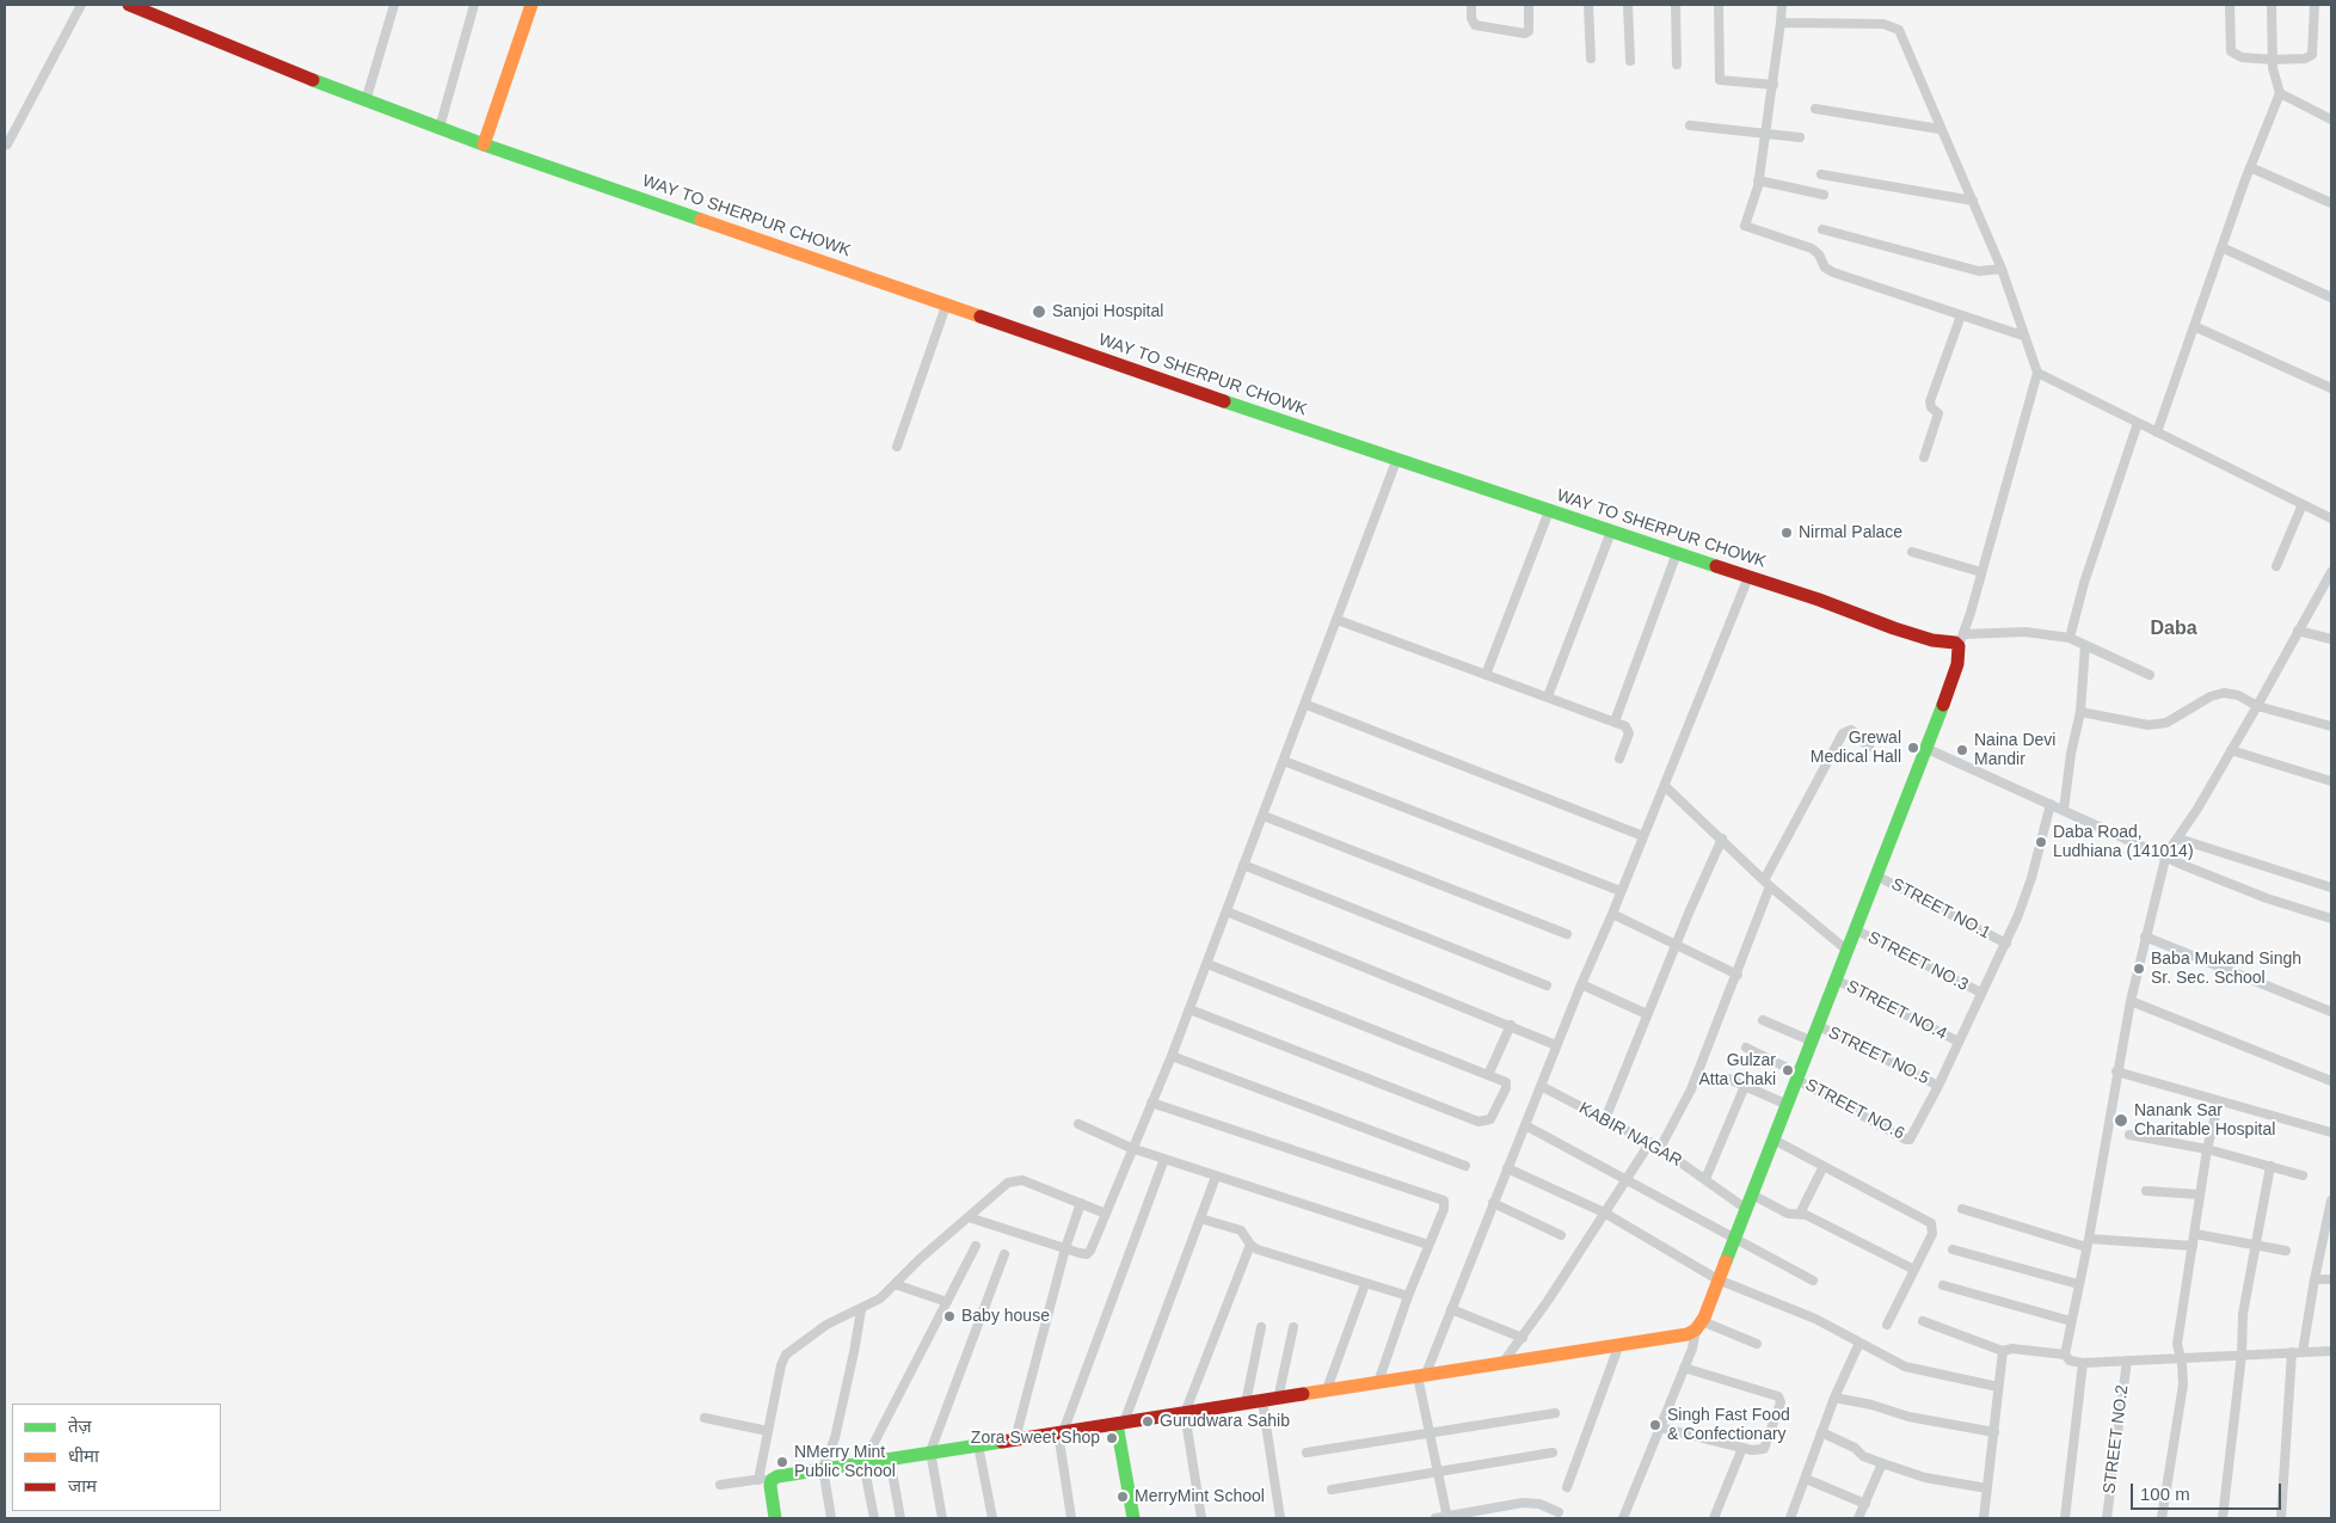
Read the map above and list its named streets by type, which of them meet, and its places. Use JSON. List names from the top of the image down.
{
  "streets": {
    "street": [
      "WAY TO SHERPUR CHOWK",
      "STREET NO.1",
      "STREET NO.3",
      "STREET NO.4",
      "STREET NO.5",
      "STREET NO.6",
      "KABIR NAGAR",
      "STREET NO.2"
    ]
  },
  "crossings": [
    ["STREET NO.5", "STREET NO.6"]
  ],
  "districts": ["Daba"],
  "places": [
    "Sanjoi Hospital",
    "Nirmal Palace",
    "Grewal Medical Hall",
    "Naina Devi Mandir",
    "Daba Road, Ludhiana (141014)",
    "Baba Mukand Singh Sr. Sec. School",
    "Gulzar Atta Chaki",
    "Nanank Sar Charitable Hospital",
    "Baby house",
    "Gurudwara Sahib",
    "Singh Fast Food & Confectionary",
    "Zora Sweet Shop",
    "NMerry Mint Public School",
    "MerryMint School"
  ],
  "legend": ["तेज़", "धीमा", "जाम"],
  "scale_bar": "100 m"
}
